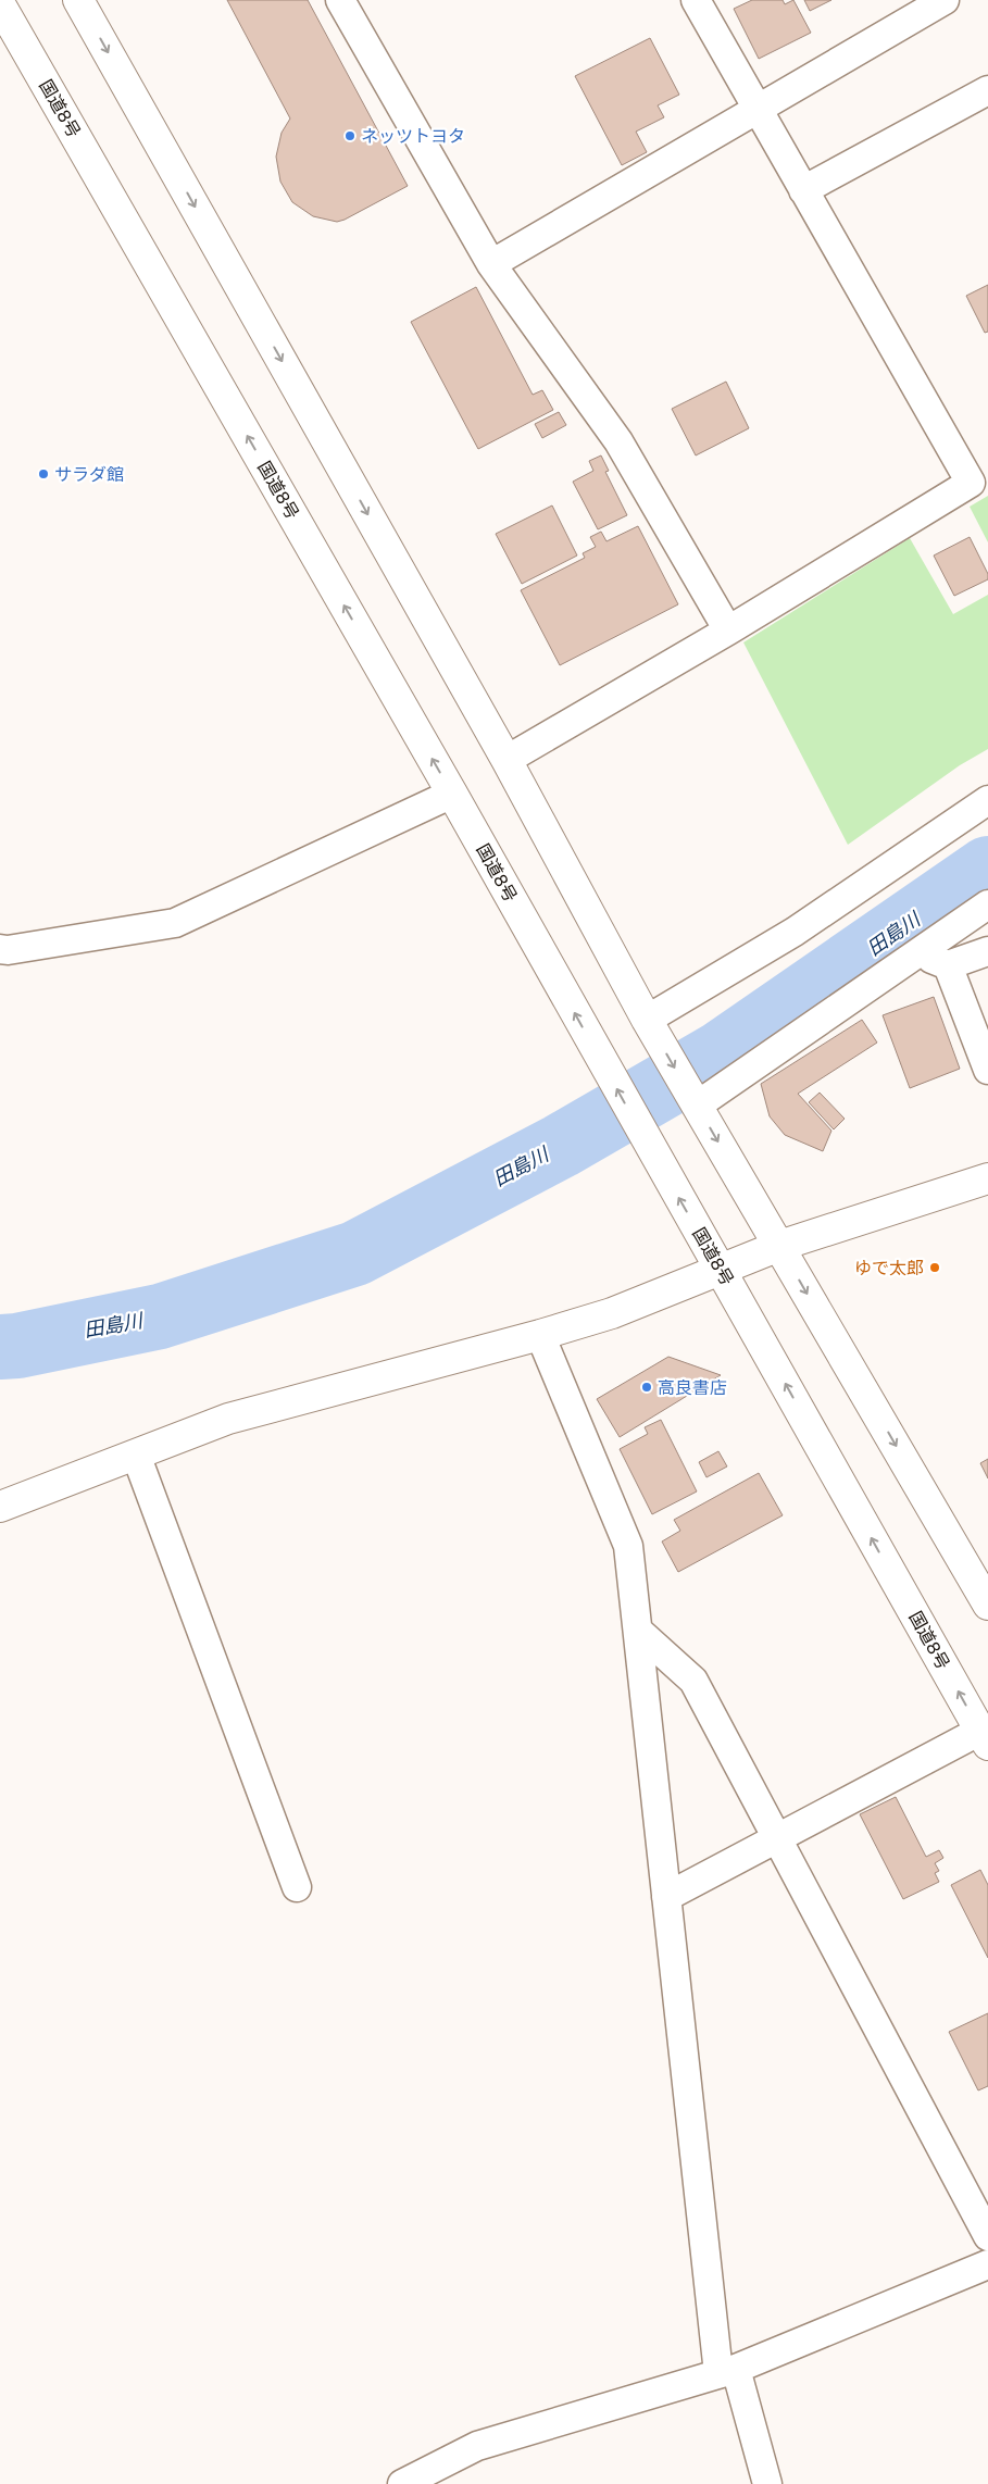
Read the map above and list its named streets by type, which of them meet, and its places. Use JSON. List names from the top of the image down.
{
  "streets": {
    "main road": ["国道8号"]
  },
  "water": ["田島川"],
  "places": [
    "ネッツトヨタ",
    "サラダ館",
    "ゆで太郎",
    "高良書店"
  ]
}
